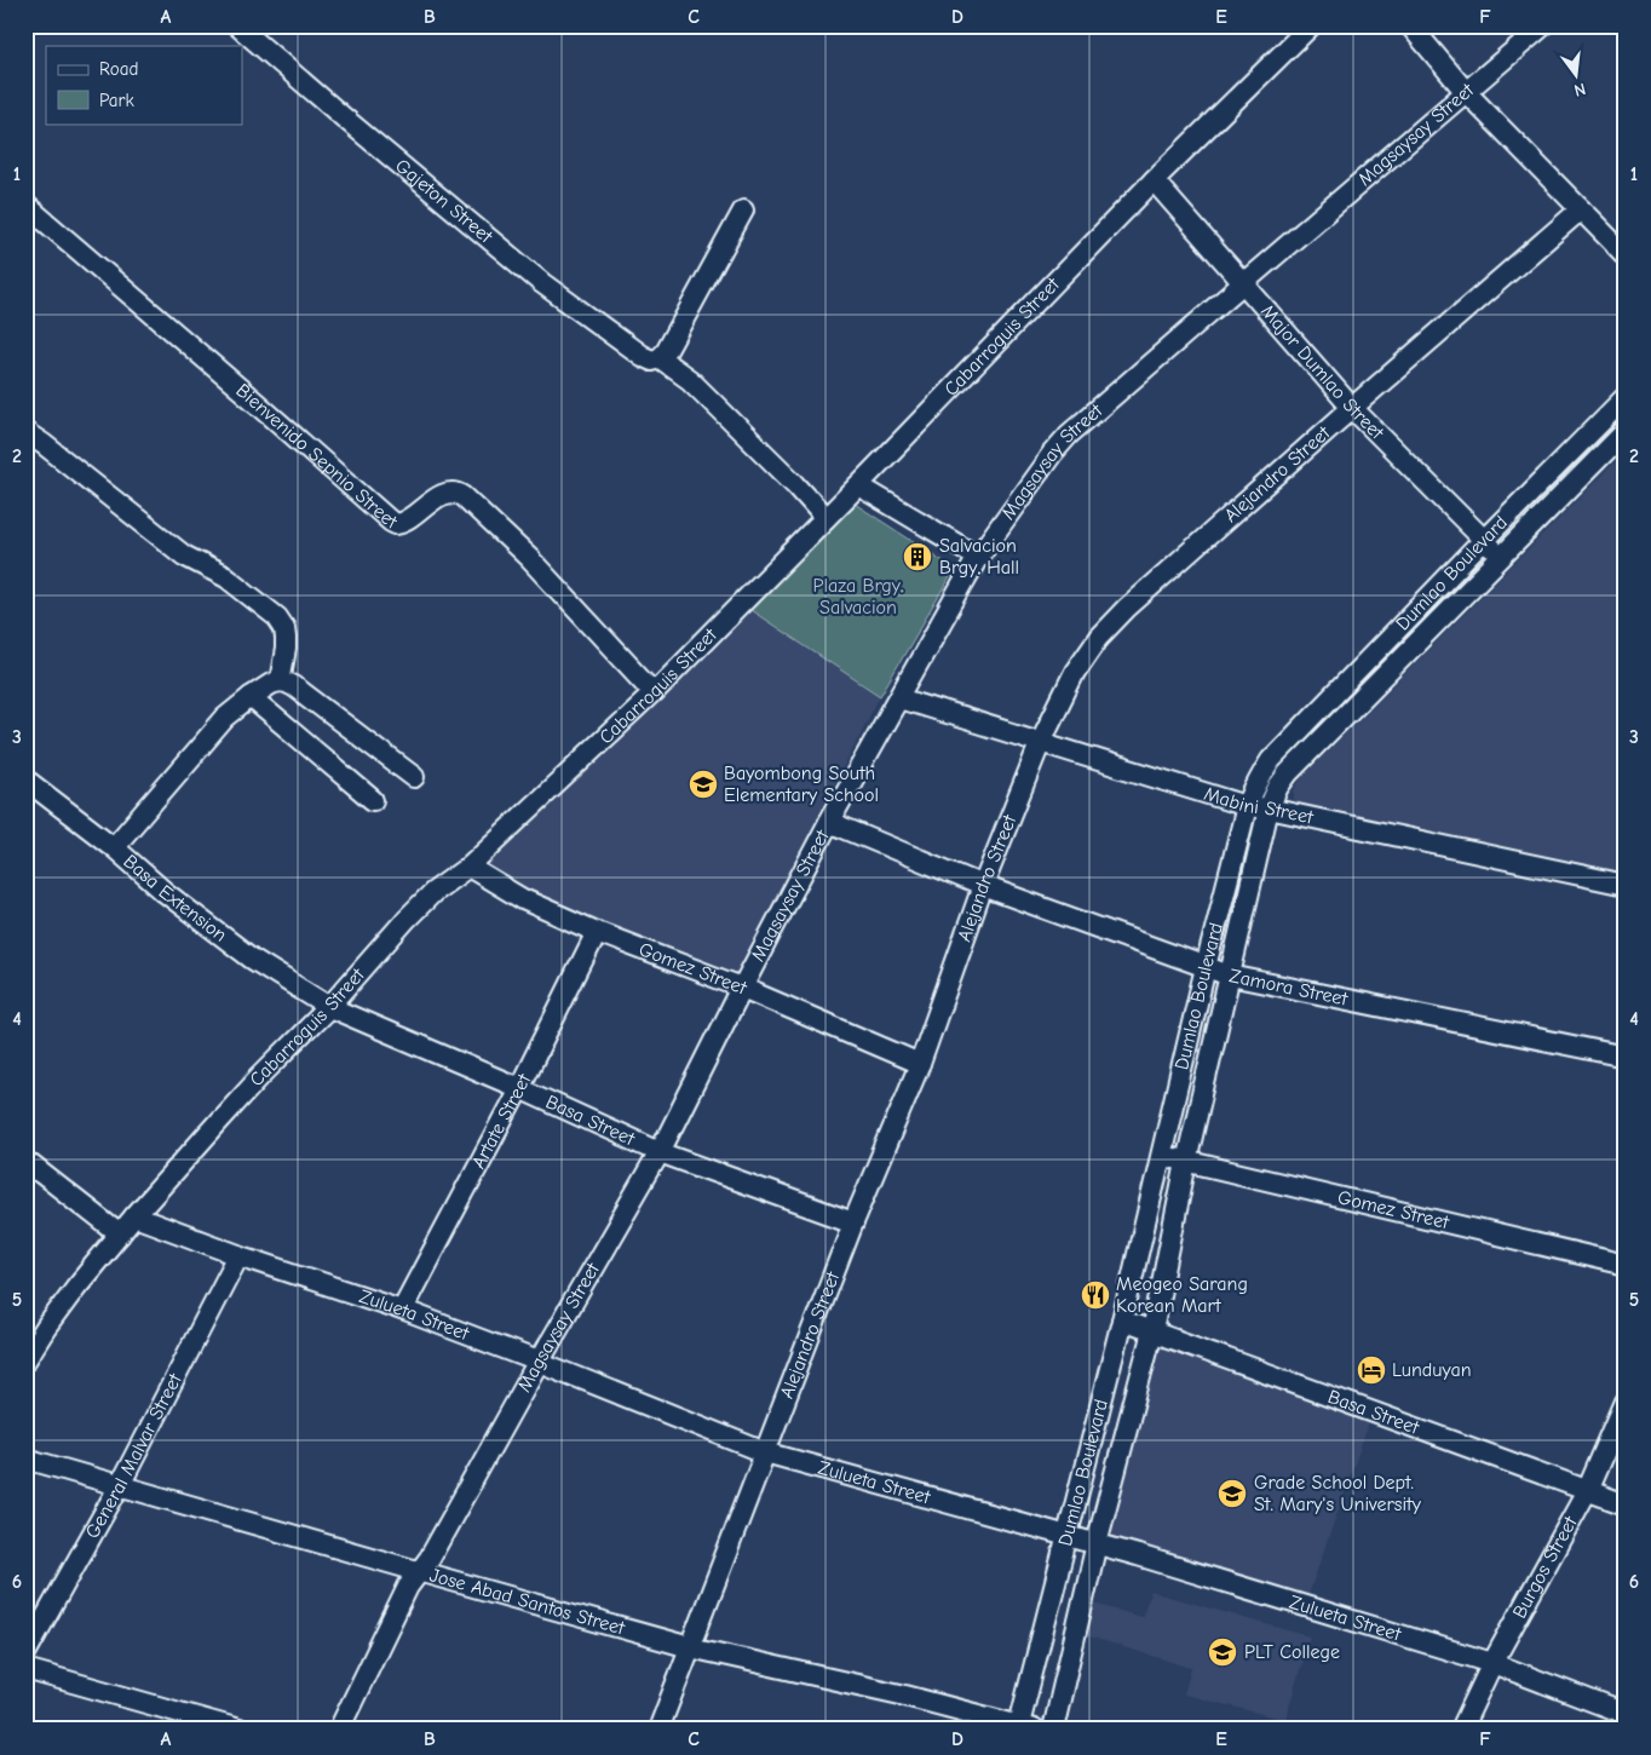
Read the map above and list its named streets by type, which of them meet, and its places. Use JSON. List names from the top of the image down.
{
  "streets": {
    "street": [
      "Magsaysay Street",
      "Gajeton Street",
      "Cabarroguis Street",
      "Major Dumlao Street",
      "Bienvenido Sepnio Street",
      "Alejandro Street",
      "Dumlao Boulevard",
      "Mabini Street",
      "Basa Extension",
      "Gomez Street",
      "Zamora Street",
      "Basa Street",
      "Artate Street",
      "Zulueta Street",
      "General Malvar Street",
      "Burgos Street",
      "Jose Abad Santos Street"
    ]
  },
  "crossings": [
    ["Magsaysay Street", "Major Dumlao Street"],
    ["Magsaysay Street", "Mabini Street"],
    ["Magsaysay Street", "Gomez Street"],
    ["Magsaysay Street", "Zamora Street"],
    ["Magsaysay Street", "Basa Street"],
    ["Magsaysay Street", "Zulueta Street"],
    ["Magsaysay Street", "Jose Abad Santos Street"],
    ["Gajeton Street", "Cabarroguis Street"],
    ["Cabarroguis Street", "Major Dumlao Street"],
    ["Cabarroguis Street", "Bienvenido Sepnio Street"],
    ["Cabarroguis Street", "Basa Extension"],
    ["Cabarroguis Street", "Gomez Street"],
    ["Cabarroguis Street", "Basa Street"],
    ["Cabarroguis Street", "Zulueta Street"],
    ["Major Dumlao Street", "Alejandro Street"],
    ["Major Dumlao Street", "Dumlao Boulevard"],
    ["Alejandro Street", "Mabini Street"],
    ["Alejandro Street", "Gomez Street"],
    ["Alejandro Street", "Zamora Street"],
    ["Alejandro Street", "Basa Street"],
    ["Alejandro Street", "Zulueta Street"],
    ["Alejandro Street", "Jose Abad Santos Street"],
    ["Dumlao Boulevard", "Mabini Street"],
    ["Dumlao Boulevard", "Gomez Street"],
    ["Dumlao Boulevard", "Zamora Street"],
    ["Dumlao Boulevard", "Basa Street"],
    ["Dumlao Boulevard", "Zulueta Street"],
    ["Dumlao Boulevard", "Jose Abad Santos Street"],
    ["Basa Extension", "Basa Street"],
    ["Gomez Street", "Artate Street"],
    ["Basa Street", "Artate Street"],
    ["Basa Street", "Burgos Street"],
    ["Artate Street", "Zulueta Street"],
    ["Zulueta Street", "General Malvar Street"],
    ["Zulueta Street", "Burgos Street"],
    ["General Malvar Street", "Jose Abad Santos Street"]
  ],
  "parks": ["Plaza Brgy. Salvacion"],
  "places": {
    "building": ["Salvacion Brgy. Hall"],
    "school or university": ["Bayombong South Elementary School", "Grade School Dept. St. Mary's University", "PLT College"],
    "restaurant": ["Meogeo Sarang Korean Mart"],
    "hotel": ["Lunduyan"]
  },
  "legend": ["Road", "Park"],
  "north": "bottom",
  "grid": {
    "columns": [
      "A",
      "B",
      "C",
      "D",
      "E",
      "F"
    ],
    "rows": [
      "1",
      "2",
      "3",
      "4",
      "5",
      "6"
    ]
  }
}
